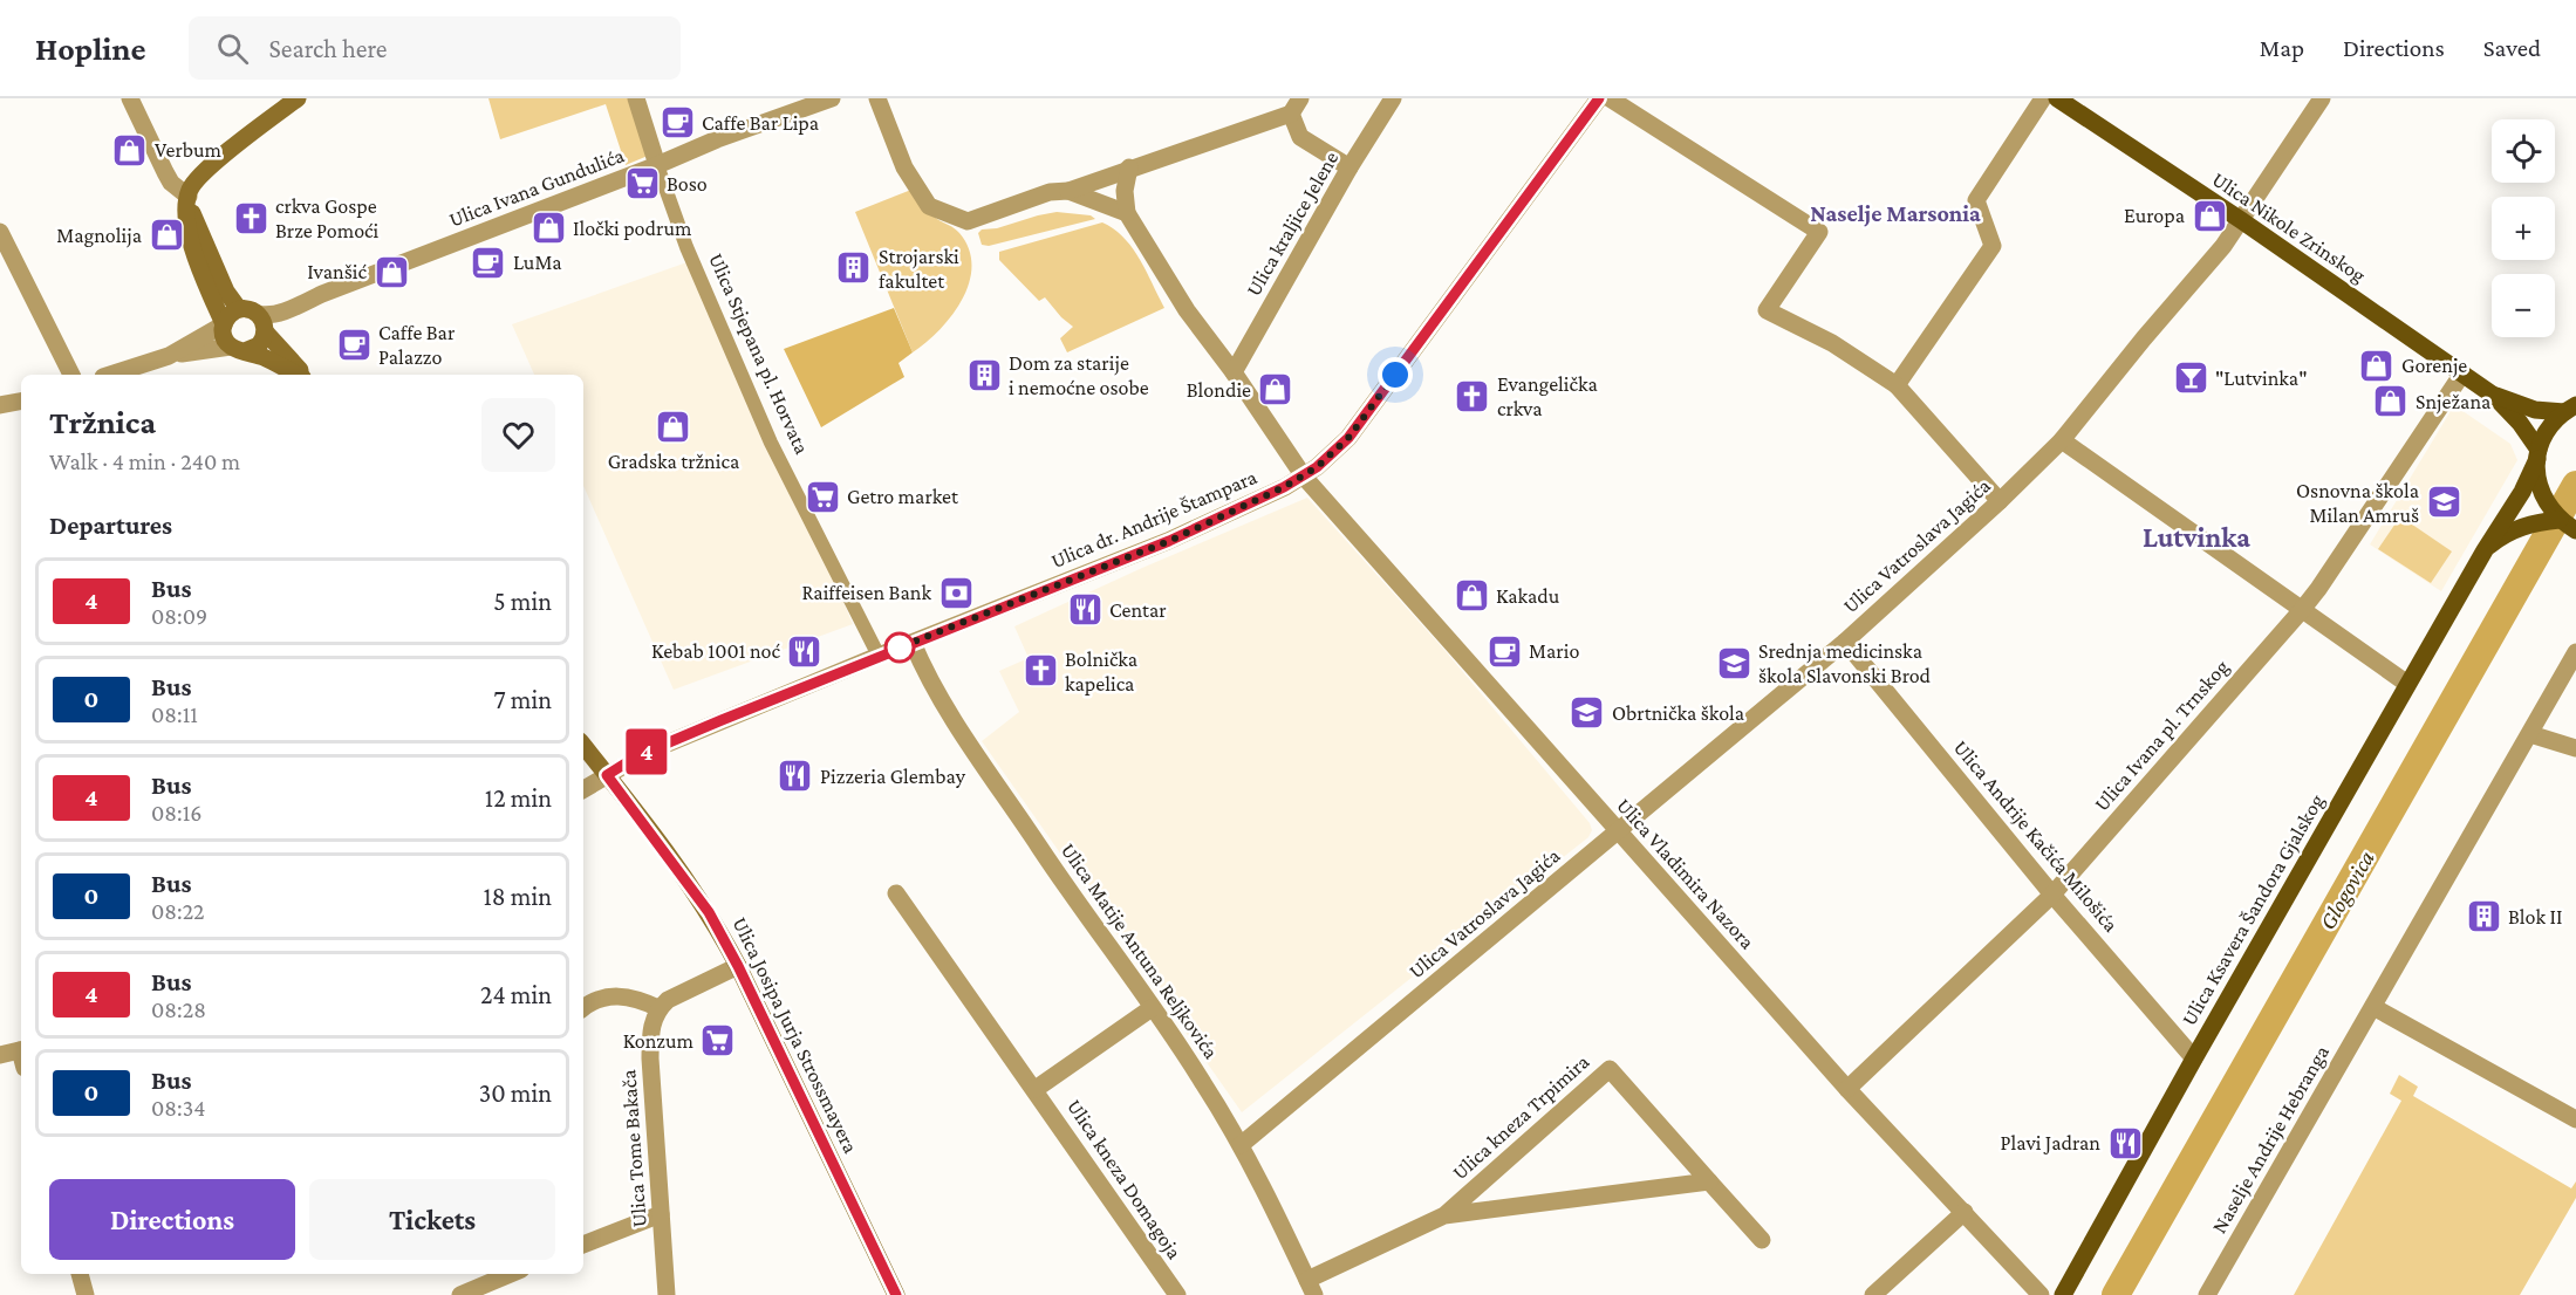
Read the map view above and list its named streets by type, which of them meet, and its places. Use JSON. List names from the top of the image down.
{
  "streets": {
    "main road": ["Ulica Nikole Zrinskog", "Ulica Ksavera Šandora Gjalskog", "Ulica Josipa Jurja Strossmayera"],
    "street": [
      "Ulica Ivana Gundulića",
      "Ulica kraljice Jelene",
      "Ulica Stjepana pl. Horvata",
      "Ulica dr. Andrije Štampara",
      "Ulica Vatroslava Jagića",
      "Ulica Ivana pl. Trnskog",
      "Ulica Andrije Kačića Milošića",
      "Ulica Vladimira Nazora",
      "Ulica Matije Antuna Reljkovića",
      "Ulica kneza Trpimira",
      "Naselje Andrije Hebranga",
      "Ulica Tome Bakača",
      "Ulica kneza Domagoja"
    ]
  },
  "crossings": [
    ["Ulica Ivana Gundulića", "Ulica Stjepana pl. Horvata"],
    ["Ulica Nikole Zrinskog", "Ulica Vatroslava Jagića"],
    ["Ulica Nikole Zrinskog", "Ulica Ivana pl. Trnskog"],
    ["Ulica Nikole Zrinskog", "Ulica Ksavera Šandora Gjalskog"],
    ["Ulica Stjepana pl. Horvata", "Ulica dr. Andrije Štampara"],
    ["Ulica dr. Andrije Štampara", "Ulica Vladimira Nazora"],
    ["Ulica dr. Andrije Štampara", "Ulica Matije Antuna Reljkovića"],
    ["Ulica dr. Andrije Štampara", "Ulica Josipa Jurja Strossmayera"],
    ["Ulica Vatroslava Jagića", "Ulica Andrije Kačića Milošića"],
    ["Ulica Vatroslava Jagića", "Ulica Vladimira Nazora"],
    ["Ulica Vatroslava Jagića", "Ulica Matije Antuna Reljkovića"],
    ["Ulica Ivana pl. Trnskog", "Ulica Andrije Kačića Milošića"],
    ["Ulica Ivana pl. Trnskog", "Ulica Vladimira Nazora"],
    ["Ulica Andrije Kačića Milošića", "Ulica Ksavera Šandora Gjalskog"],
    ["Ulica Matije Antuna Reljkovića", "Ulica kneza Trpimira"],
    ["Ulica Matije Antuna Reljkovića", "Ulica kneza Domagoja"]
  ],
  "districts": ["Naselje Marsonia", "Lutvinka"],
  "water": ["Glogovica"],
  "places": {
    "cafe": [
      "Caffe Bar Lipa",
      "LuMa",
      "Caffe Bar Palazzo",
      "Mario"
    ],
    "shop": [
      "Verbum",
      "Europa",
      "Iločki podrum",
      "Magnolija",
      "Ivanšić",
      "Gorenje",
      "Blondie",
      "Snježana",
      "Gradska tržnica",
      "Kakadu"
    ],
    "supermarket": ["Boso", "Getro market", "Konzum"],
    "church": ["crkva Gospe Brze Pomoći", "Evangelička crkva", "Bolnička kapelica"],
    "building": ["Strojarski fakultet", "Dom za starije i nemoćne osobe", "Blok II"],
    "bar": ["\"Lutvinka\""],
    "school or university": ["Osnovna škola Milan Amruš", "Srednja medicinska škola Slavonski Brod", "Obrtnička škola"],
    "bank": ["Raiffeisen Bank"],
    "restaurant": [
      "Centar",
      "Kebab 1001 noć",
      "Pizzeria Glembay",
      "Plavi Jadran"
    ]
  },
  "lines": ["bus line 4"],
  "page": {
    "header": "Hopline",
    "search": "Search here",
    "nav": ["Map", "Directions", "Saved"],
    "on_map": "4",
    "map_buttons": ["+", "−"],
    "heading": [
      ["Tržnica", "Walk · 4 min · 240 m"],
      "Departures"
    ],
    "list": [
      {
        "mark": "4",
        "name": "Bus",
        "note": "08:09",
        "value": "5 min"
      },
      {
        "mark": "0",
        "name": "Bus",
        "note": "08:11",
        "value": "7 min"
      },
      {
        "mark": "4",
        "name": "Bus",
        "note": "08:16",
        "value": "12 min"
      },
      {
        "mark": "0",
        "name": "Bus",
        "note": "08:22",
        "value": "18 min"
      },
      {
        "mark": "4",
        "name": "Bus",
        "note": "08:28",
        "value": "24 min"
      },
      {
        "mark": "0",
        "name": "Bus",
        "note": "08:34",
        "value": "30 min"
      }
    ],
    "buttons": ["Directions", "Tickets"]
  }
}
